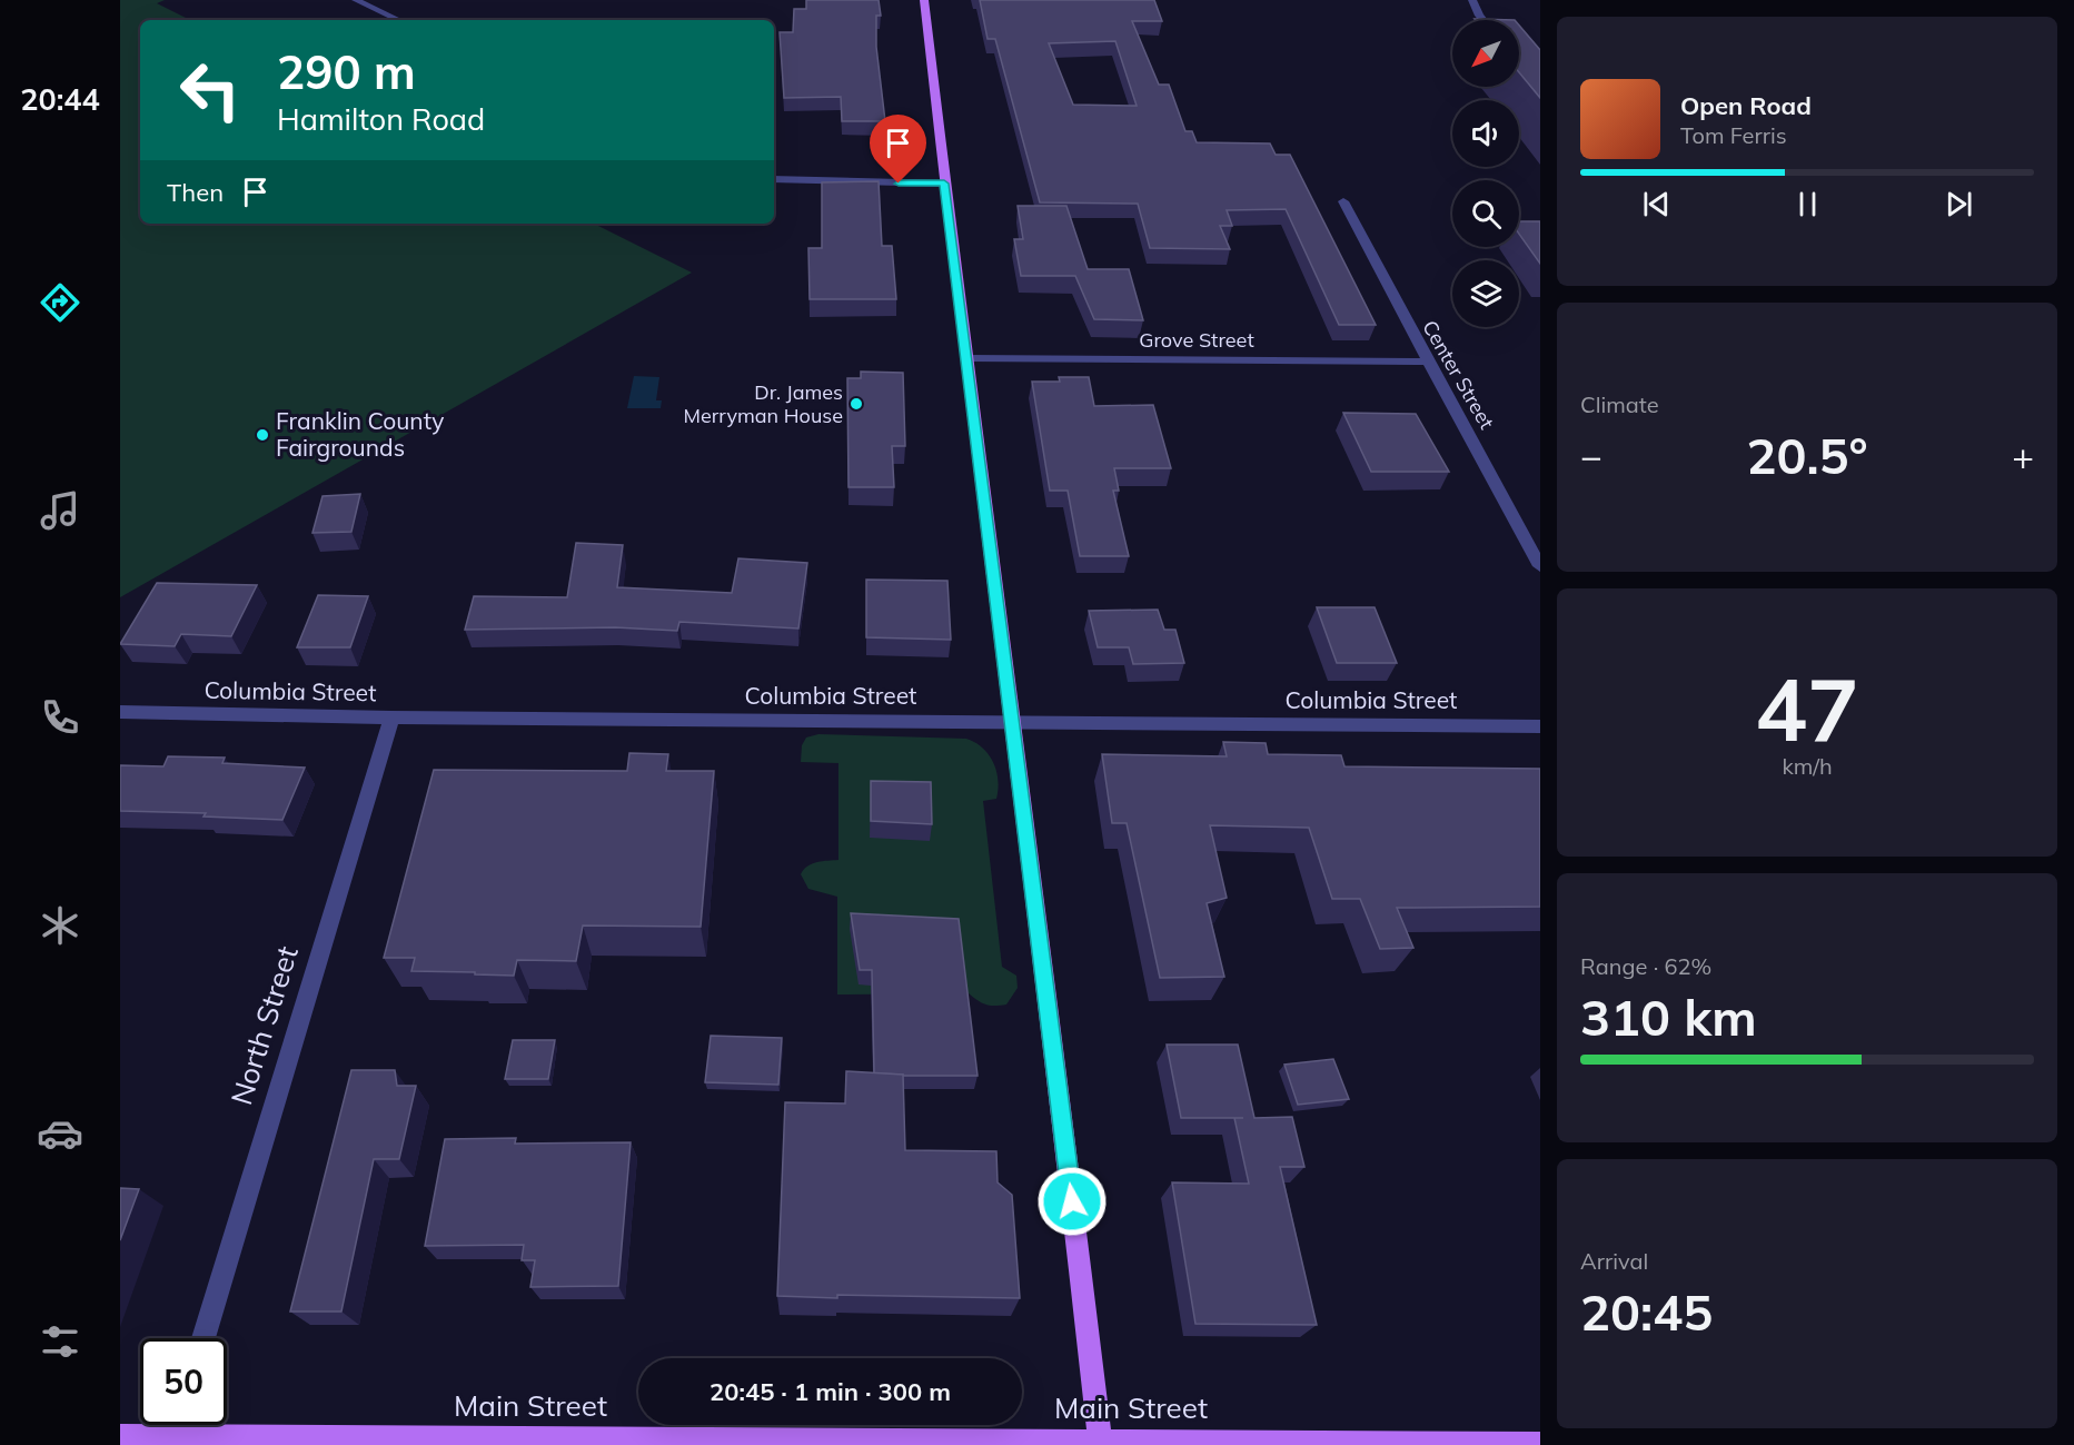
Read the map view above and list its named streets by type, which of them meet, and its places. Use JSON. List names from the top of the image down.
{
  "streets": {
    "main road": ["Main Street"],
    "street": [
      "Grove Street",
      "Center Street",
      "Columbia Street",
      "North Street"
    ]
  },
  "crossings": [
    ["Grove Street", "Center Street"],
    ["Columbia Street", "North Street"]
  ],
  "places": ["Dr. James Merryman House", "Franklin County Fairgrounds"],
  "north": "bottom left",
  "page": {
    "tabs": "20:44",
    "turn": ["290 m", "Hamilton Road"],
    "song": ["Open Road", "Tom Ferris"],
    "then": "Then",
    "tile": [
      "Climate",
      ["47", "km/h"],
      ["Range · 62%", "310 km"],
      ["Arrival", "20:45"]
    ],
    "heat": ["−", "20.5°", "+"],
    "limit": "50",
    "trip": "20:45 · 1 min · 300 m"
  }
}
